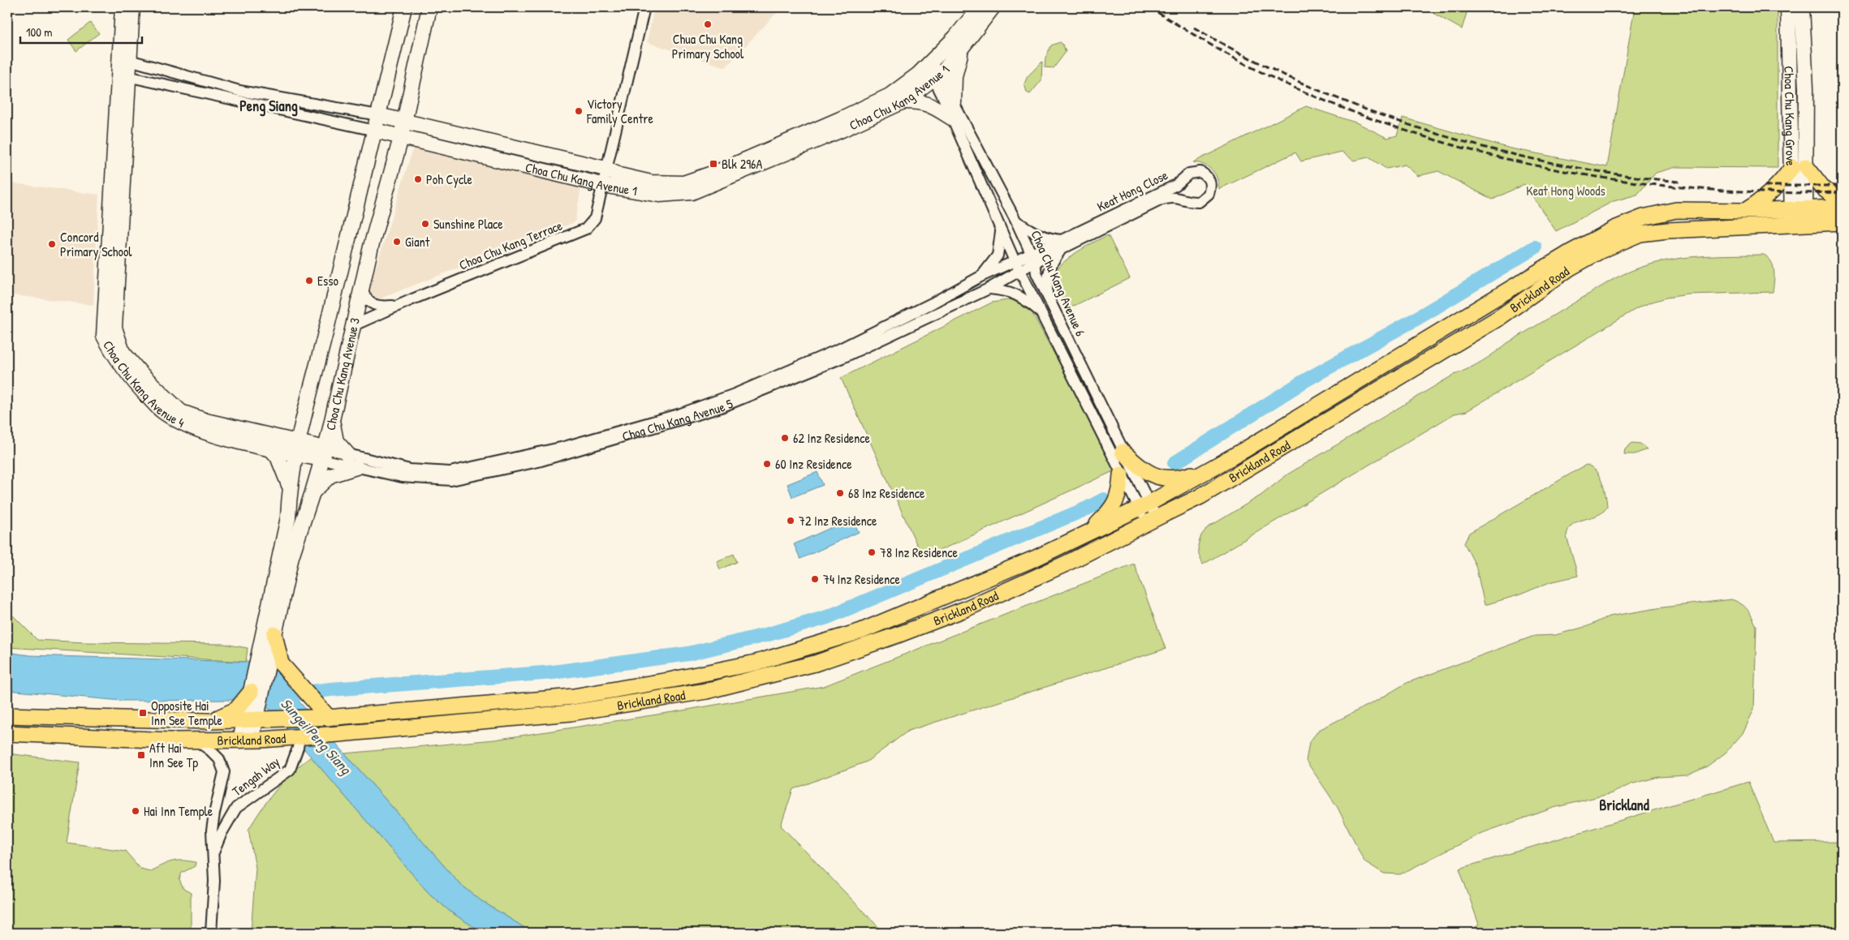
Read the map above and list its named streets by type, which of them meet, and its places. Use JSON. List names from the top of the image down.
{
  "streets": {
    "main road": ["Brickland Road"],
    "street": [
      "Choa Chu Kang Avenue 1",
      "Choa Chu Kang Grove",
      "Keat Hong Close",
      "Choa Chu Kang Terrace",
      "Choa Chu Kang Avenue 6",
      "Choa Chu Kang Avenue 3",
      "Choa Chu Kang Avenue 4",
      "Choa Chu Kang Avenue 5",
      "Tengah Way"
    ]
  },
  "crossings": [
    ["Choa Chu Kang Avenue 1", "Choa Chu Kang Terrace"],
    ["Choa Chu Kang Avenue 1", "Choa Chu Kang Avenue 6"],
    ["Choa Chu Kang Avenue 1", "Choa Chu Kang Avenue 3"],
    ["Choa Chu Kang Avenue 1", "Choa Chu Kang Avenue 4"],
    ["Choa Chu Kang Grove", "Brickland Road"],
    ["Keat Hong Close", "Choa Chu Kang Avenue 6"],
    ["Keat Hong Close", "Choa Chu Kang Avenue 5"],
    ["Choa Chu Kang Terrace", "Choa Chu Kang Avenue 3"],
    ["Choa Chu Kang Avenue 6", "Brickland Road"],
    ["Choa Chu Kang Avenue 6", "Choa Chu Kang Avenue 5"],
    ["Brickland Road", "Choa Chu Kang Avenue 3"],
    ["Brickland Road", "Tengah Way"],
    ["Choa Chu Kang Avenue 3", "Choa Chu Kang Avenue 4"],
    ["Choa Chu Kang Avenue 3", "Choa Chu Kang Avenue 5"],
    ["Choa Chu Kang Avenue 4", "Choa Chu Kang Avenue 5"]
  ],
  "districts": ["Peng Siang", "Brickland"],
  "water": ["Sungei Peng Siang"],
  "parks": ["Keat Hong Woods"],
  "places": {
    "other": [
      "Chua Chu Kang Primary School",
      "Victory Family Centre",
      "Poh Cycle",
      "Sunshine Place",
      "Giant",
      "Concord Primary School",
      "Esso",
      "62 Inz Residence",
      "60 Inz Residence",
      "68 Inz Residence",
      "72 Inz Residence",
      "78 Inz Residence",
      "74 Inz Residence",
      "Hai Inn Temple"
    ],
    "transit": ["Blk 296A", "Opposite Hai Inn See Temple", "Aft Hai Inn See Tp"]
  },
  "scale_bar": "100 m"
}
